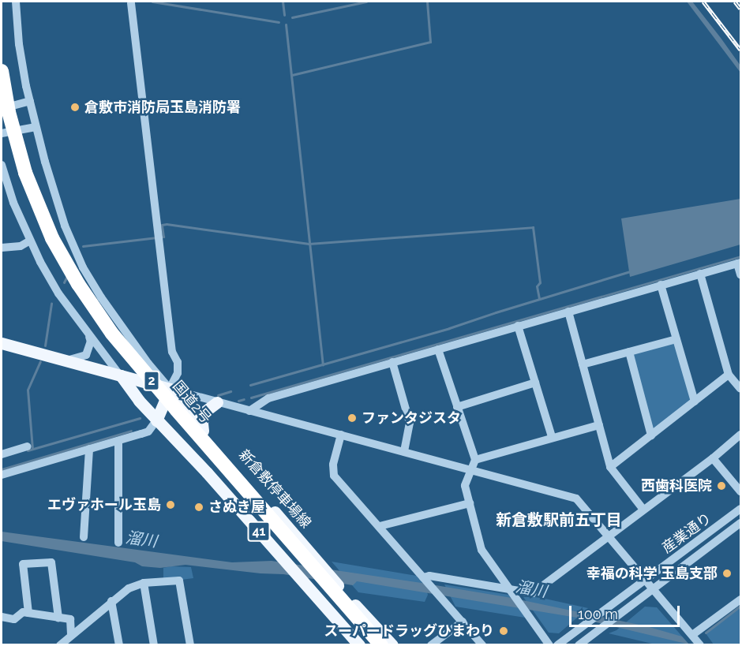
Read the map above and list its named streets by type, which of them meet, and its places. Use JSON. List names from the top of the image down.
{
  "streets": {
    "highway": ["2", "国道2号"],
    "main road": ["新倉敷停車場線", "41"],
    "street": ["産業通り"]
  },
  "districts": ["新倉敷駅前五丁目"],
  "water": ["溜川"],
  "places": [
    "倉敷市消防局玉島消防署",
    "ファンタジスタ",
    "西歯科医院",
    "エヴァホール玉島",
    "さぬき屋",
    "幸福の科学 玉島支部",
    "スーパードラッグひまわり"
  ],
  "scale_bar": "100 m"
}
